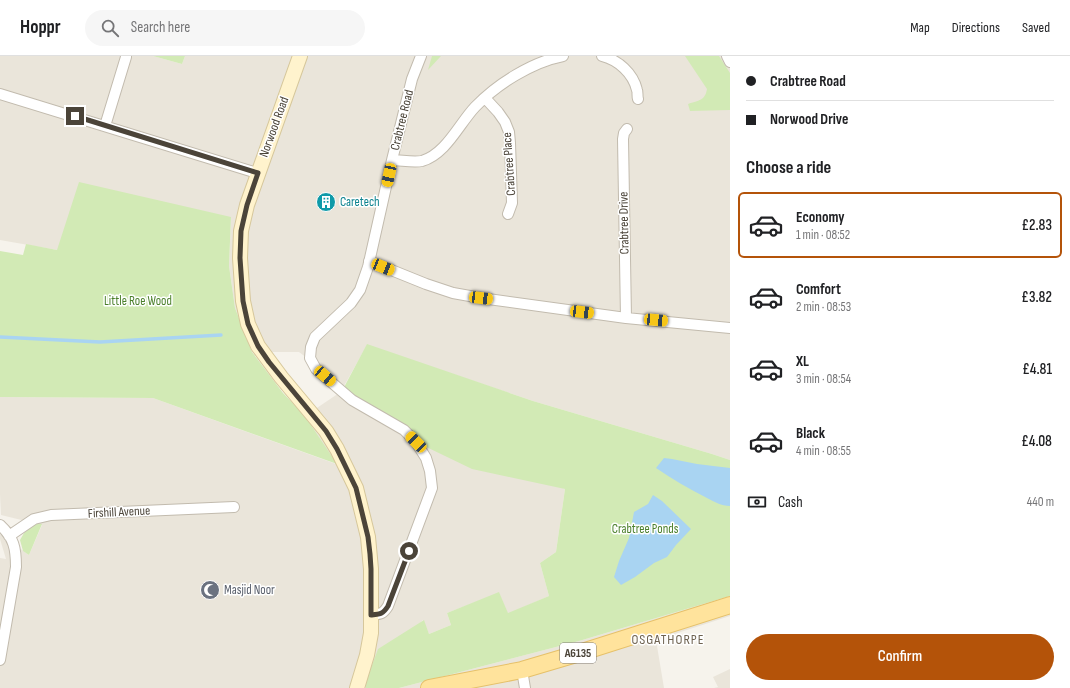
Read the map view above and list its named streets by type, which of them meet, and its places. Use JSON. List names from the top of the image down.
{
  "streets": {
    "main road": ["A6135"],
    "street": [
      "Crabtree Road",
      "Norwood Road",
      "Crabtree Place",
      "Crabtree Drive",
      "Firshill Avenue"
    ]
  },
  "crossings": [
    ["Crabtree Road", "Norwood Road"]
  ],
  "districts": ["OSGATHORPE"],
  "parks": ["Little Roe Wood", "Crabtree Ponds"],
  "places": {
    "building": ["Caretech"],
    "mosque": ["Masjid Noor"]
  },
  "page": {
    "header": "Hoppr",
    "search": "Search here",
    "nav": ["Map", "Directions", "Saved"],
    "banner": ["Crabtree Road", "Norwood Drive"],
    "heading": "Choose a ride",
    "list": [
      {
        "name": "Economy",
        "note": "1 min · 08:52",
        "value": "£2.83"
      },
      {
        "name": "Comfort",
        "note": "2 min · 08:53",
        "value": "£3.82"
      },
      {
        "name": "XL",
        "note": "3 min · 08:54",
        "value": "£4.81"
      },
      {
        "name": "Black",
        "note": "4 min · 08:55",
        "value": "£4.08"
      }
    ],
    "pay": ["Cash", "440 m"],
    "buttons": "Confirm"
  }
}
